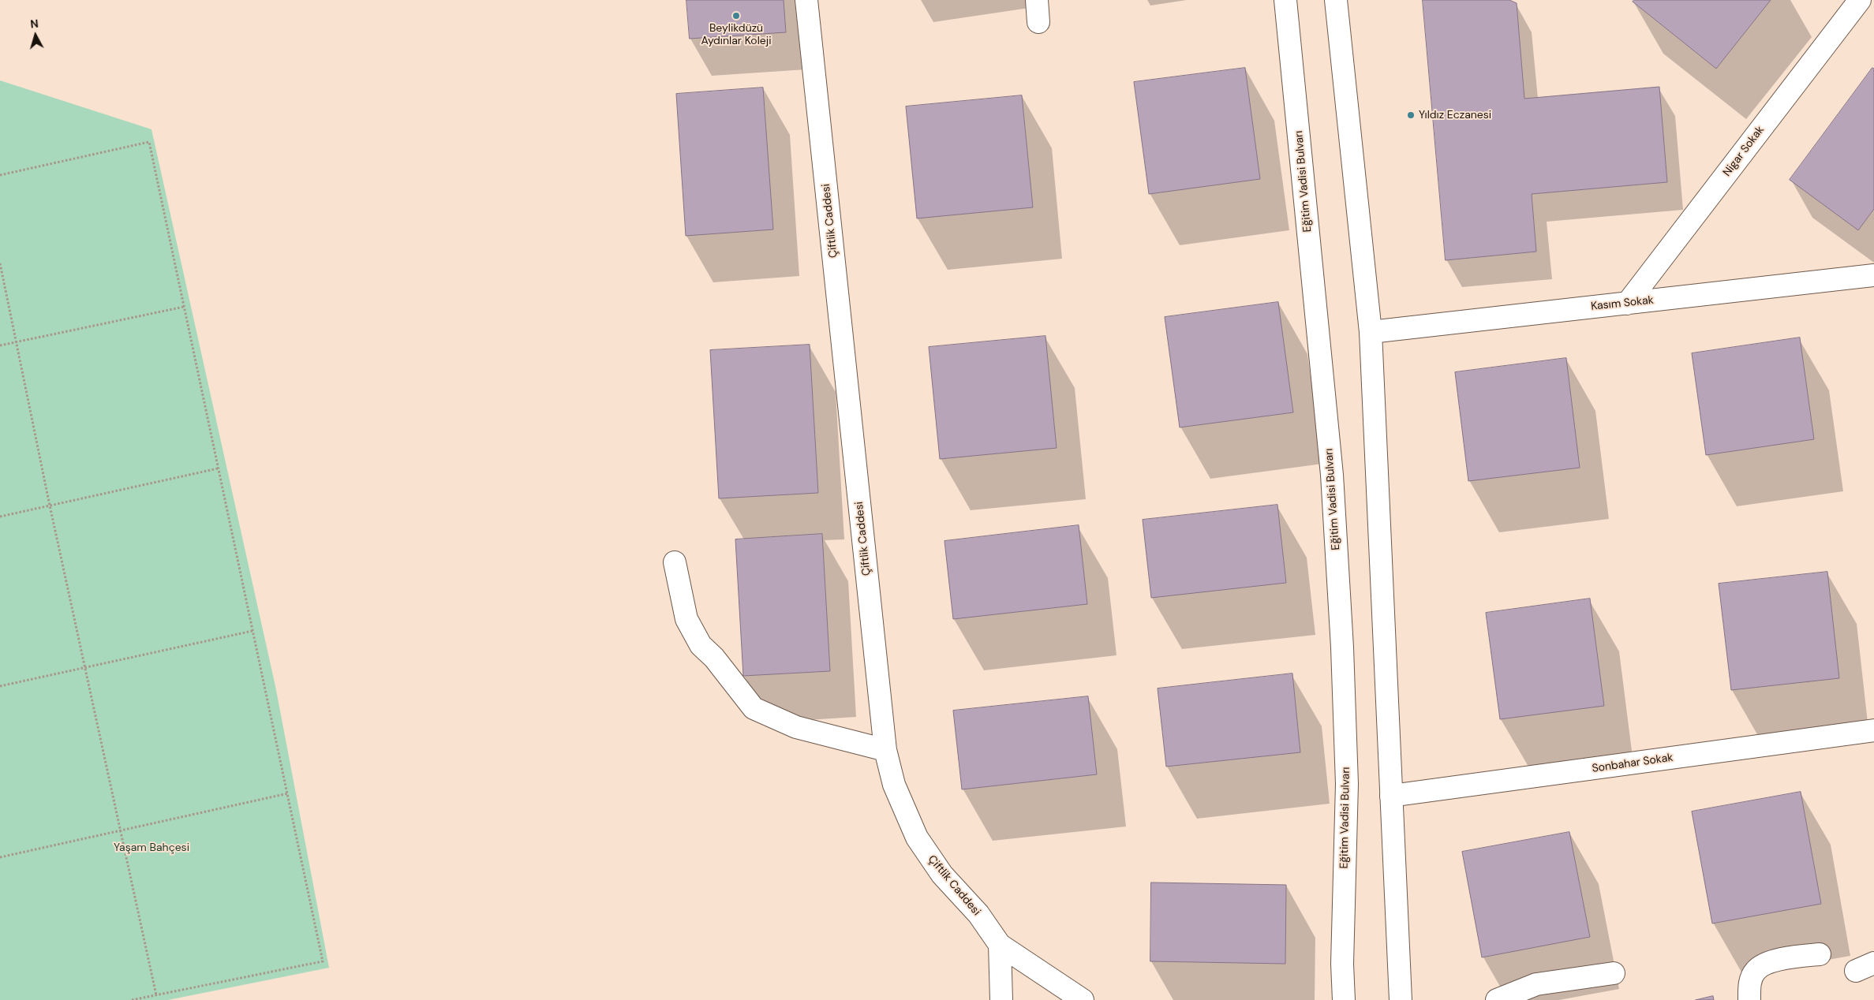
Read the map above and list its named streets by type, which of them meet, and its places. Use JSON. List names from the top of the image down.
{
  "streets": {
    "street": [
      "Nigar Sokak",
      "Eğitim Vadisi Bulvarı",
      "Çiftlik Caddesi",
      "Kasım Sokak",
      "Sonbahar Sokak"
    ]
  },
  "crossings": [
    ["Nigar Sokak", "Kasım Sokak"]
  ],
  "parks": ["Yaşam Bahçesi"],
  "places": ["Beylikdüzü Aydınlar Koleji", "Yıldız Eczanesi"],
  "north": "top"
}
